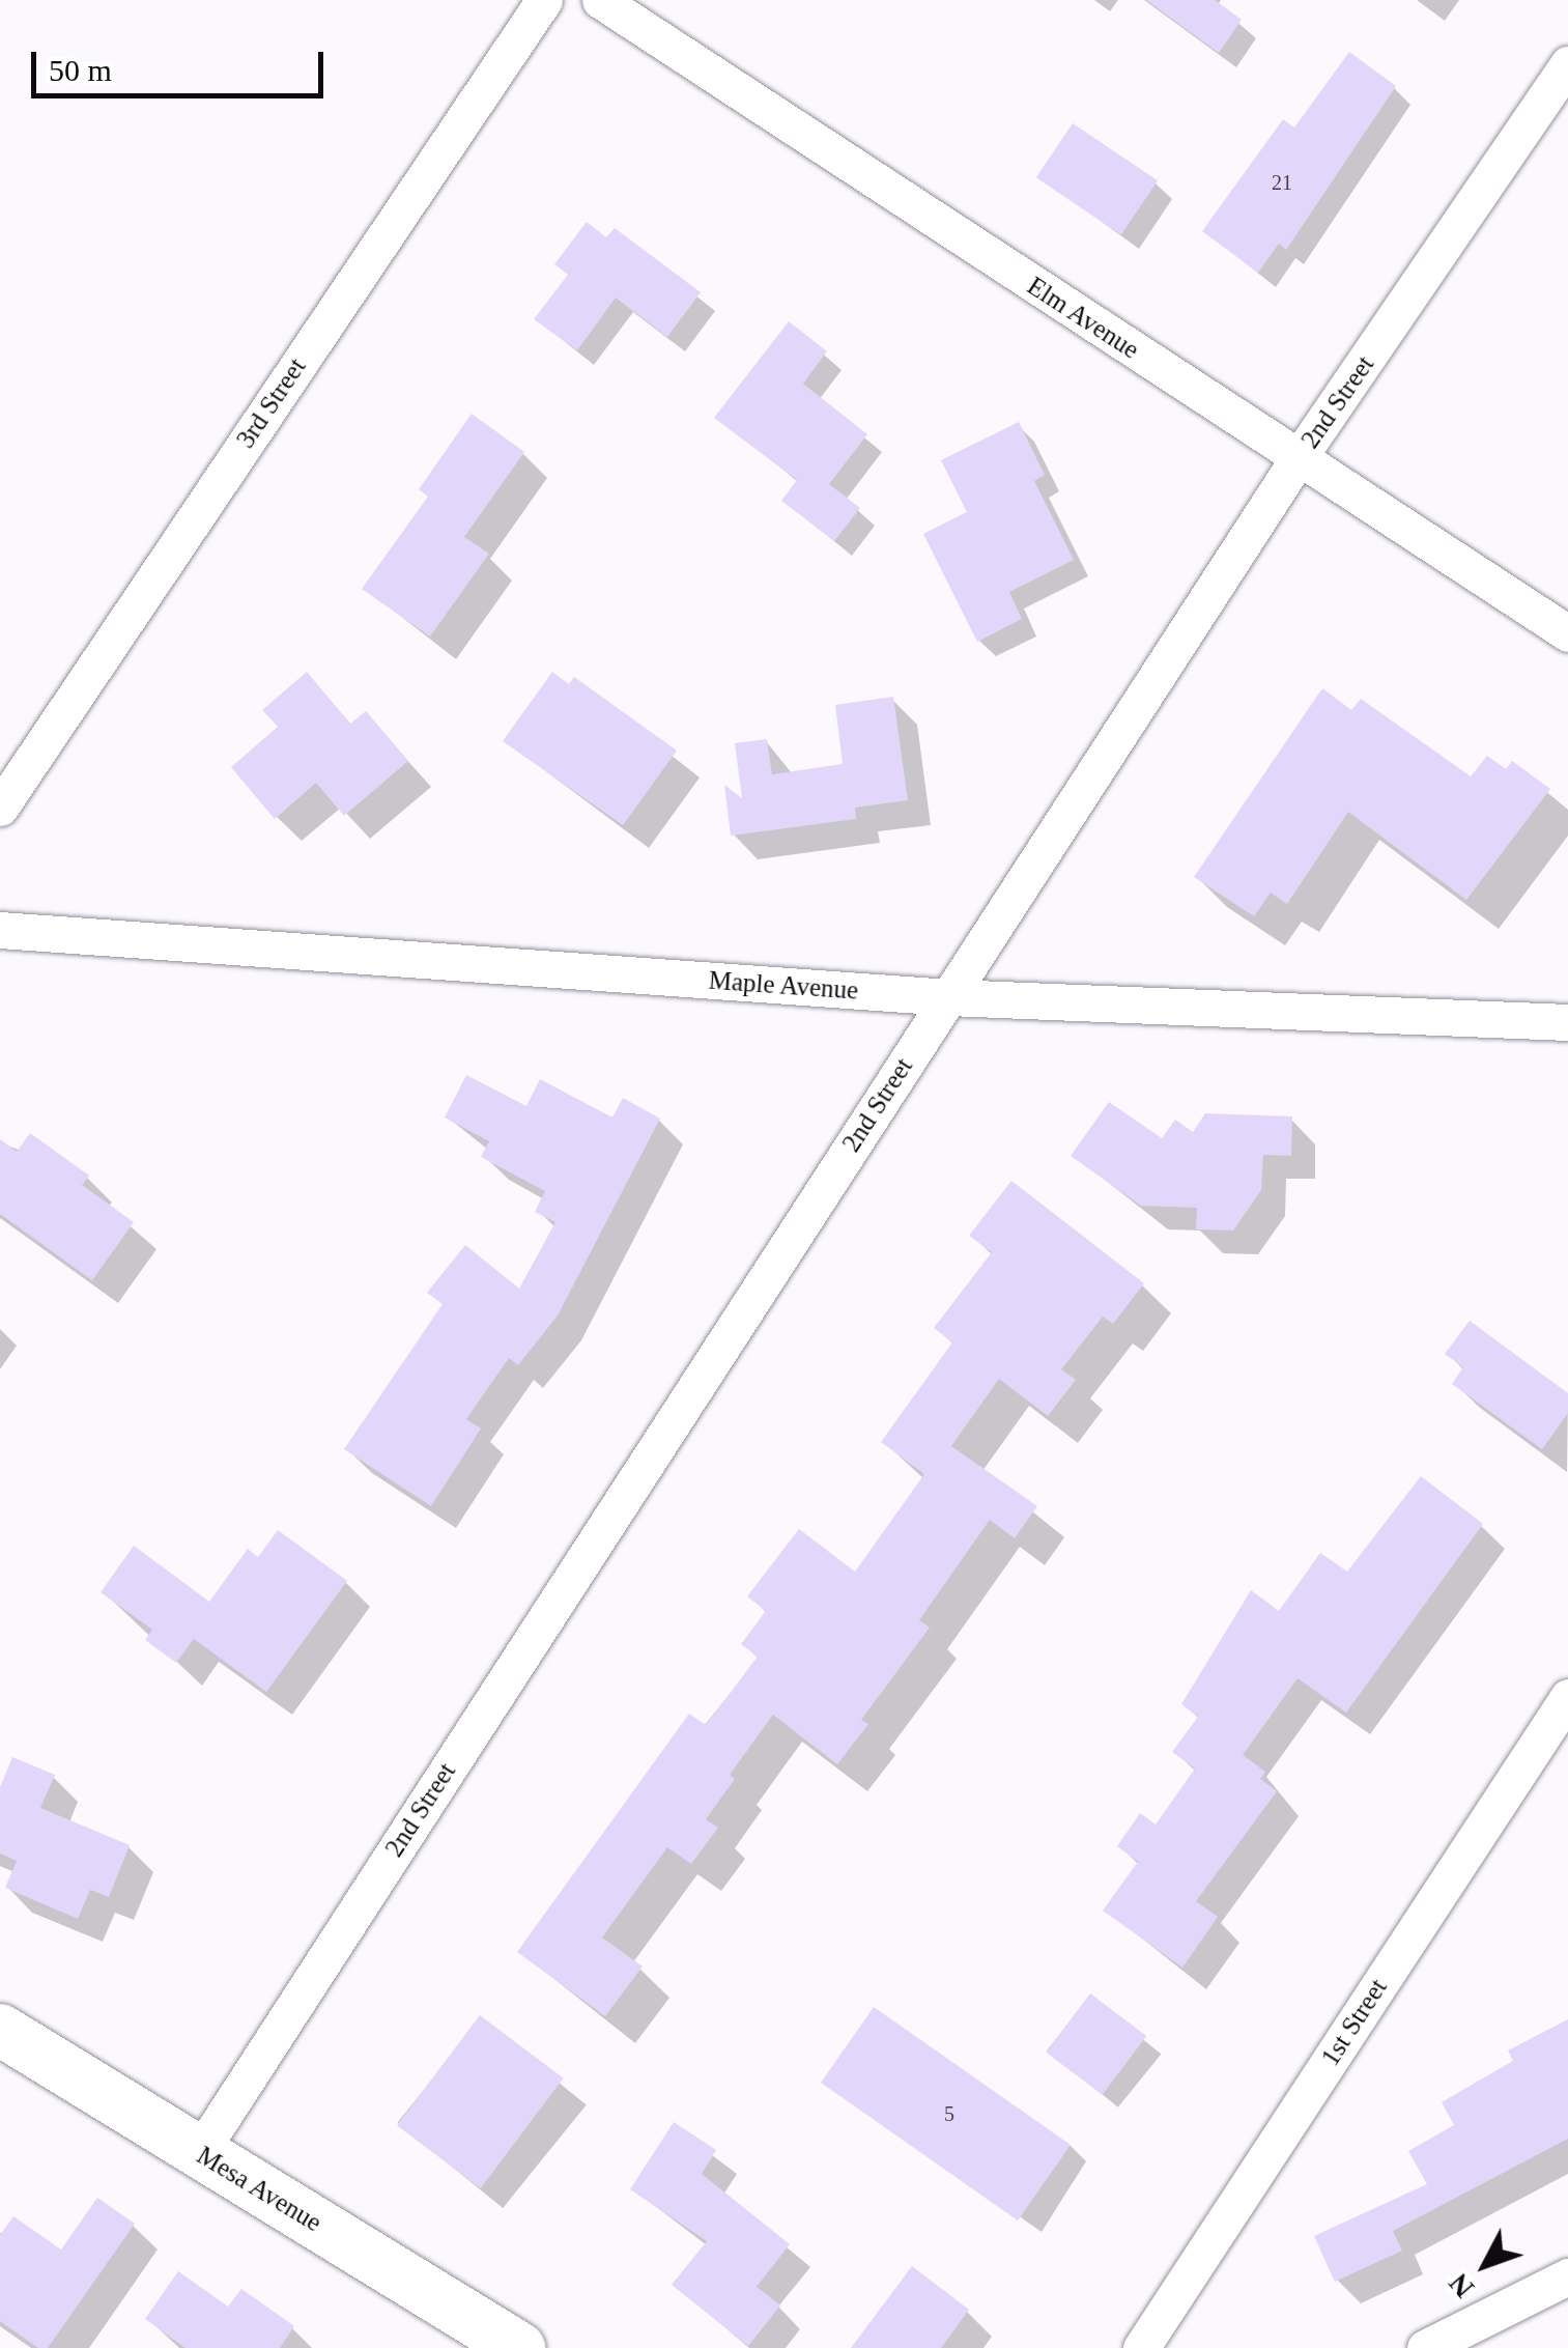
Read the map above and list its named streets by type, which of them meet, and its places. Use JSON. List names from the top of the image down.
{
  "streets": {
    "street": [
      "Elm Avenue",
      "2nd Street",
      "3rd Street",
      "Maple Avenue",
      "1st Street",
      "Mesa Avenue"
    ]
  },
  "crossings": [
    ["Elm Avenue", "2nd Street"],
    ["2nd Street", "Maple Avenue"],
    ["2nd Street", "Mesa Avenue"]
  ],
  "house_numbers": ["21", "5"],
  "scale_bar": "50 m",
  "north": "bottom left"
}
